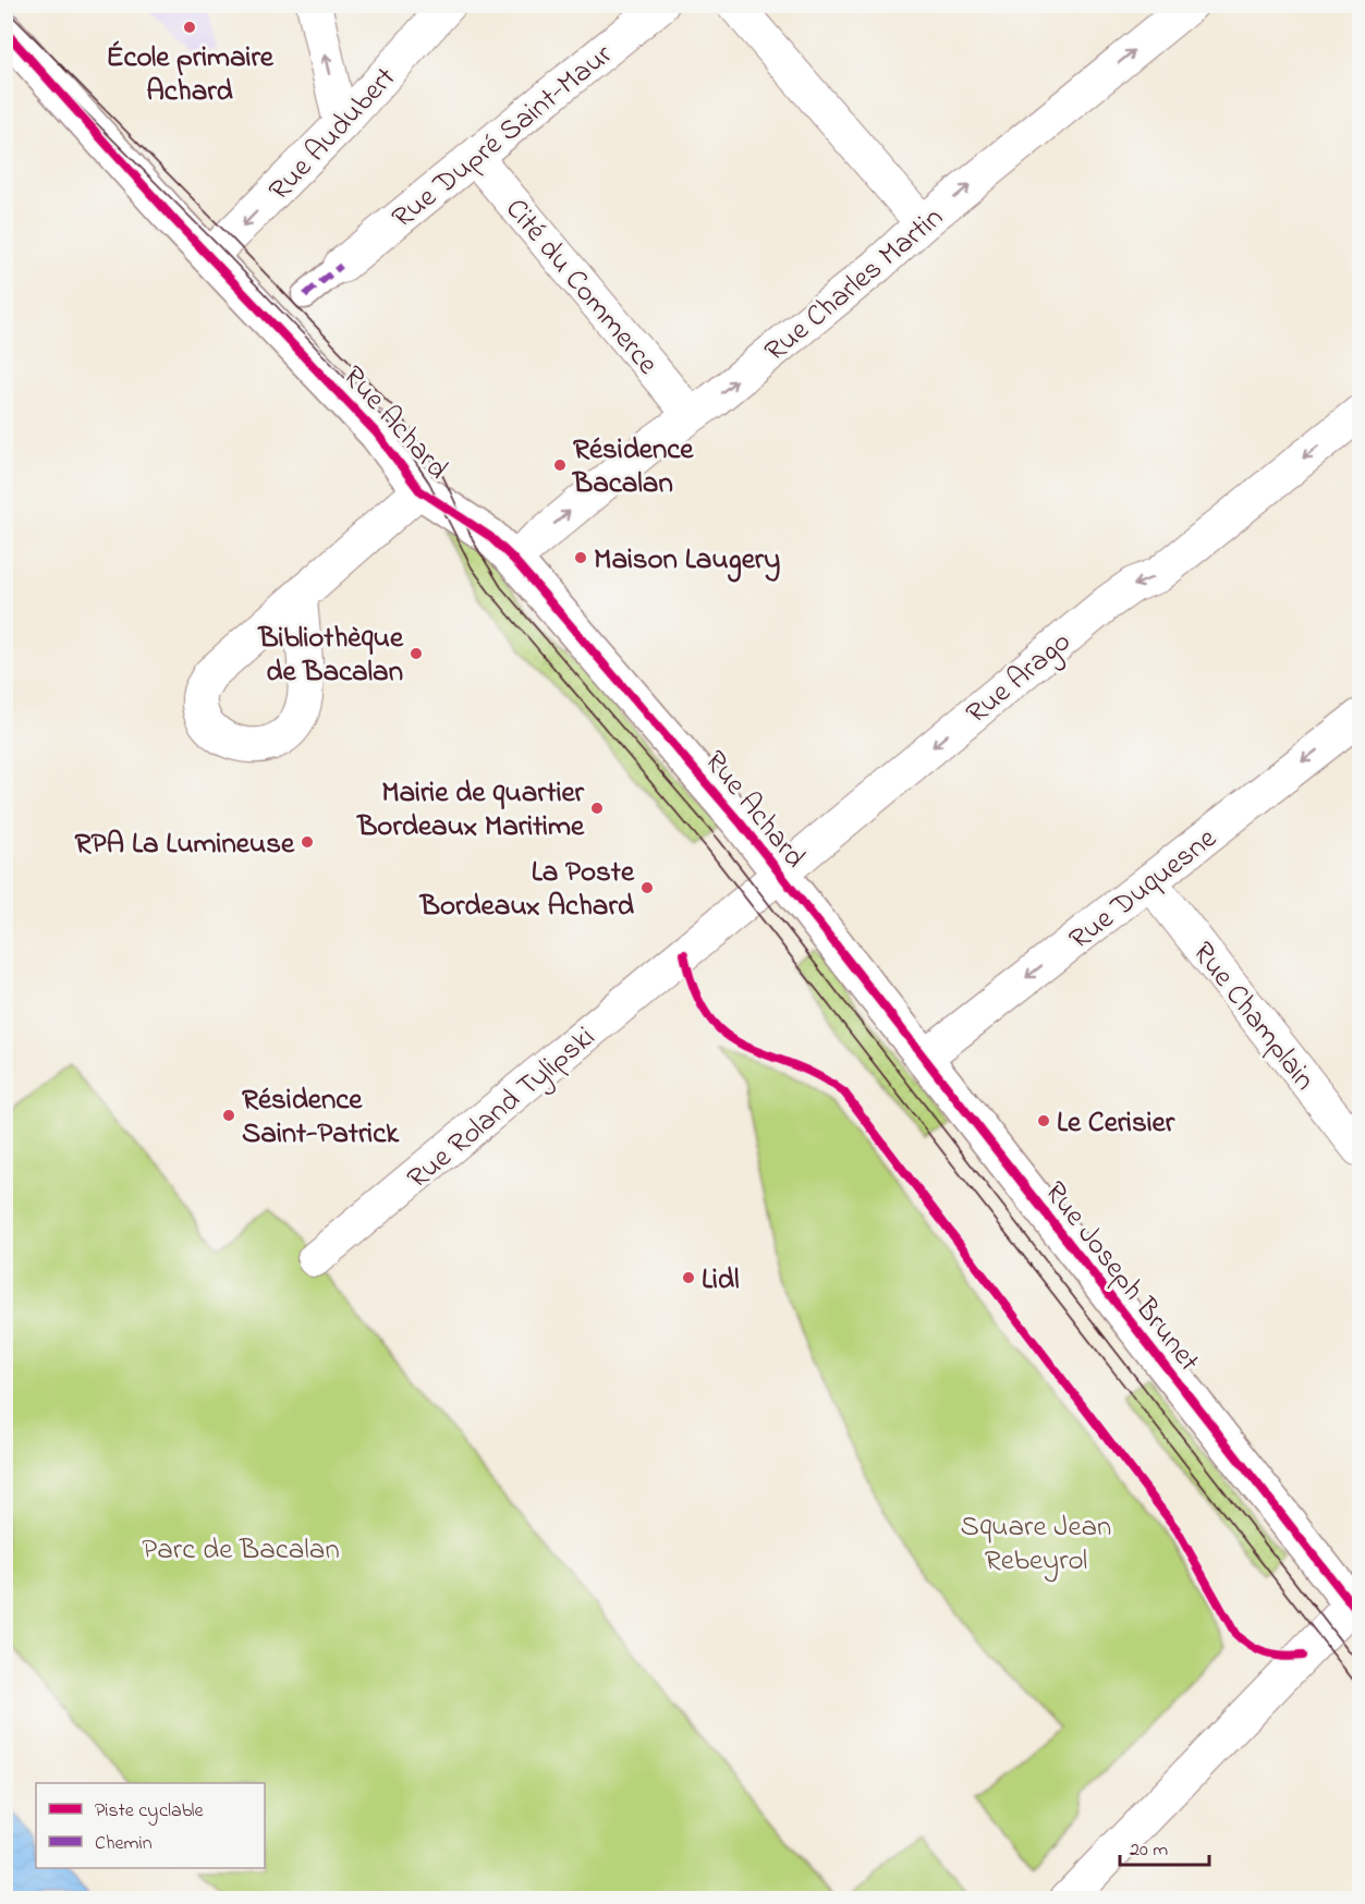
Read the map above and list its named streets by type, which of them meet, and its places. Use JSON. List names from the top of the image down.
{
  "streets": {
    "street": [
      "Rue Audubert",
      "Rue Dupré Saint-Maur",
      "Rue Charles Martin",
      "Cité du Commerce",
      "Rue Achard",
      "Rue Arago",
      "Rue Duquesne",
      "Rue Champlain",
      "Rue Roland Tylipski",
      "Rue Joseph Brunet"
    ]
  },
  "crossings": [
    ["Rue Audubert", "Rue Achard"],
    ["Rue Dupré Saint-Maur", "Cité du Commerce"],
    ["Rue Charles Martin", "Cité du Commerce"],
    ["Rue Charles Martin", "Rue Achard"],
    ["Rue Achard", "Rue Arago"],
    ["Rue Achard", "Rue Joseph Brunet"],
    ["Rue Arago", "Rue Roland Tylipski"],
    ["Rue Duquesne", "Rue Champlain"],
    ["Rue Duquesne", "Rue Joseph Brunet"]
  ],
  "one_way": [
    "Rue Audubert",
    "Rue Charles Martin",
    "Rue Arago",
    "Rue Duquesne"
  ],
  "parks": ["Square Jean Rebeyrol", "Parc de Bacalan"],
  "places": [
    "École primaire Achard",
    "Résidence Bacalan",
    "Maison Laugery",
    "Bibliothèque de Bacalan",
    "Mairie de quartier Bordeaux Maritime",
    "RPA La Lumineuse",
    "La Poste Bordeaux Achard",
    "Résidence Saint-Patrick",
    "Le Cerisier",
    "Lidl"
  ],
  "legend": ["Piste cyclable", "Chemin"],
  "scale_bar": "20 m"
}
